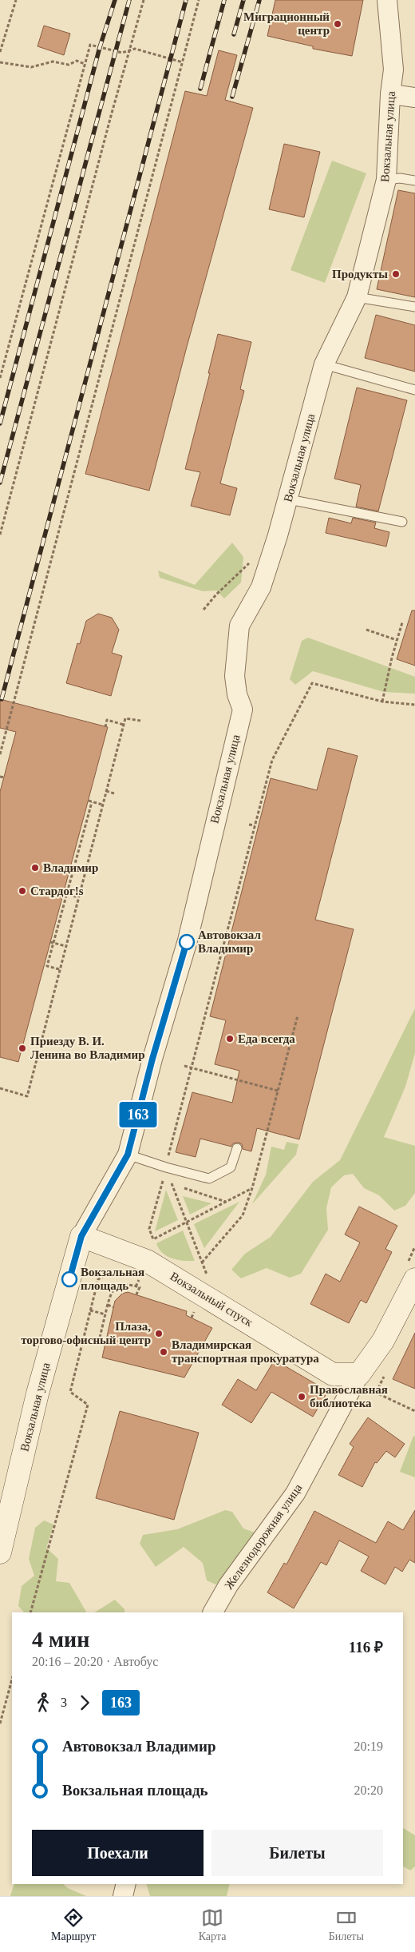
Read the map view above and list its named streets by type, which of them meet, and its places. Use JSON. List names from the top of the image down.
{
  "streets": {
    "main road": ["Вокзальная улица", "Вокзальный спуск"],
    "street": ["Железнодорожная улица"]
  },
  "crossings": [
    ["Вокзальная улица", "Вокзальный спуск"],
    ["Вокзальный спуск", "Железнодорожная улица"]
  ],
  "places": [
    "Миграционный центр",
    "Продукты",
    "Владимир",
    "Стардог!s",
    "Автовокзал Владимир",
    "Еда всегда",
    "Приезду В. И. Ленина во Владимир",
    "Вокзальная площадь",
    "Плаза, торгово-офисный центр",
    "Владимирская транспортная прокуратура",
    "Православная библиотека"
  ],
  "lines": ["bus line 163"],
  "page": {
    "on_map": "163",
    "heading": ["4 мин", "20:16 – 20:20 · Автобус", "116 ₽"],
    "legs": ["3", "163"],
    "list": [
      {
        "name": "Автовокзал Владимир",
        "value": "20:19"
      },
      {
        "name": "Вокзальная площадь",
        "value": "20:20"
      }
    ],
    "buttons": ["Поехали", "Билеты"],
    "tabs": ["Маршрут", "Карта", "Билеты"]
  }
}
